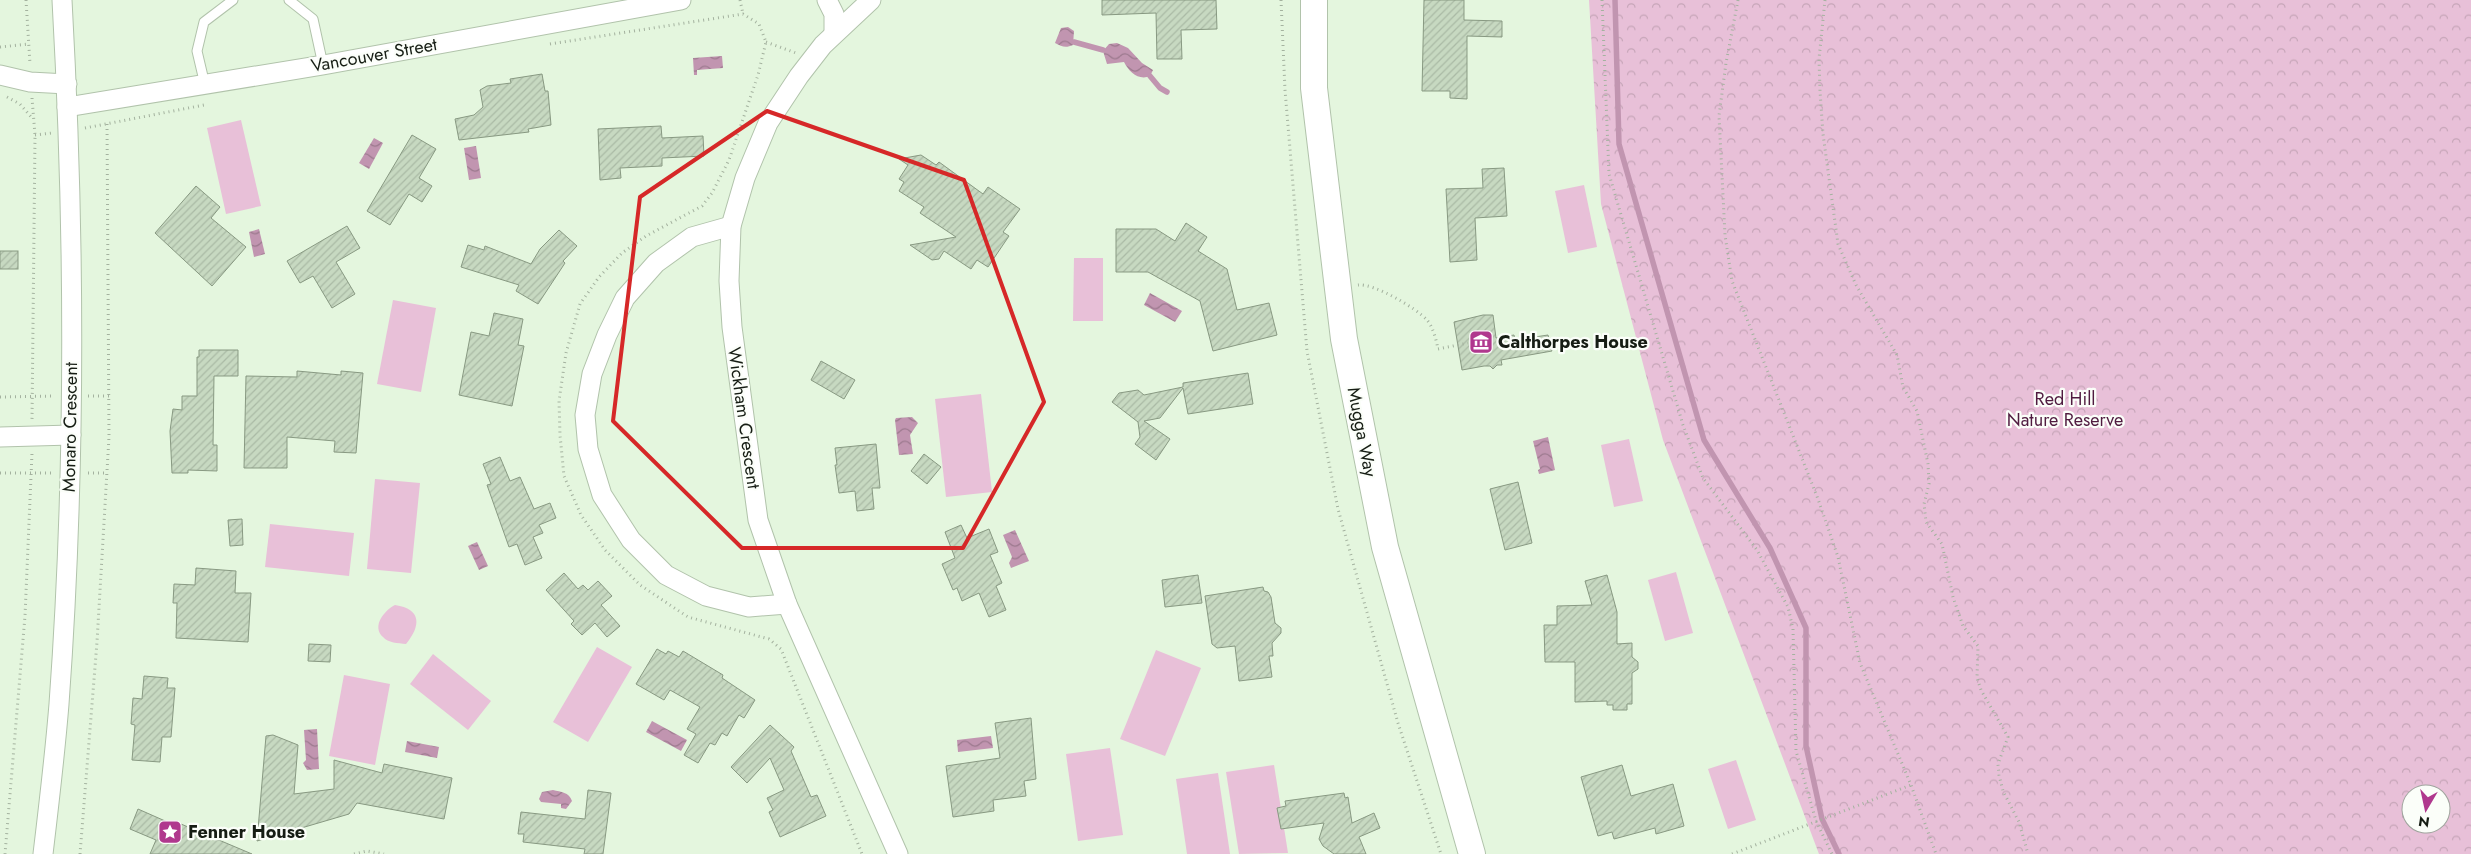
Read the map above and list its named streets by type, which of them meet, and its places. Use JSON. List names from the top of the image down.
{
  "streets": {
    "main road": ["Mugga Way"],
    "street": ["Vancouver Street", "Wickham Crescent", "Monaro Crescent"]
  },
  "crossings": [
    ["Vancouver Street", "Monaro Crescent"]
  ],
  "parks": ["Red Hill Nature Reserve"],
  "places": {
    "museum": ["Calthorpes House"],
    "place": ["Fenner House"]
  },
  "north": "bottom"
}
